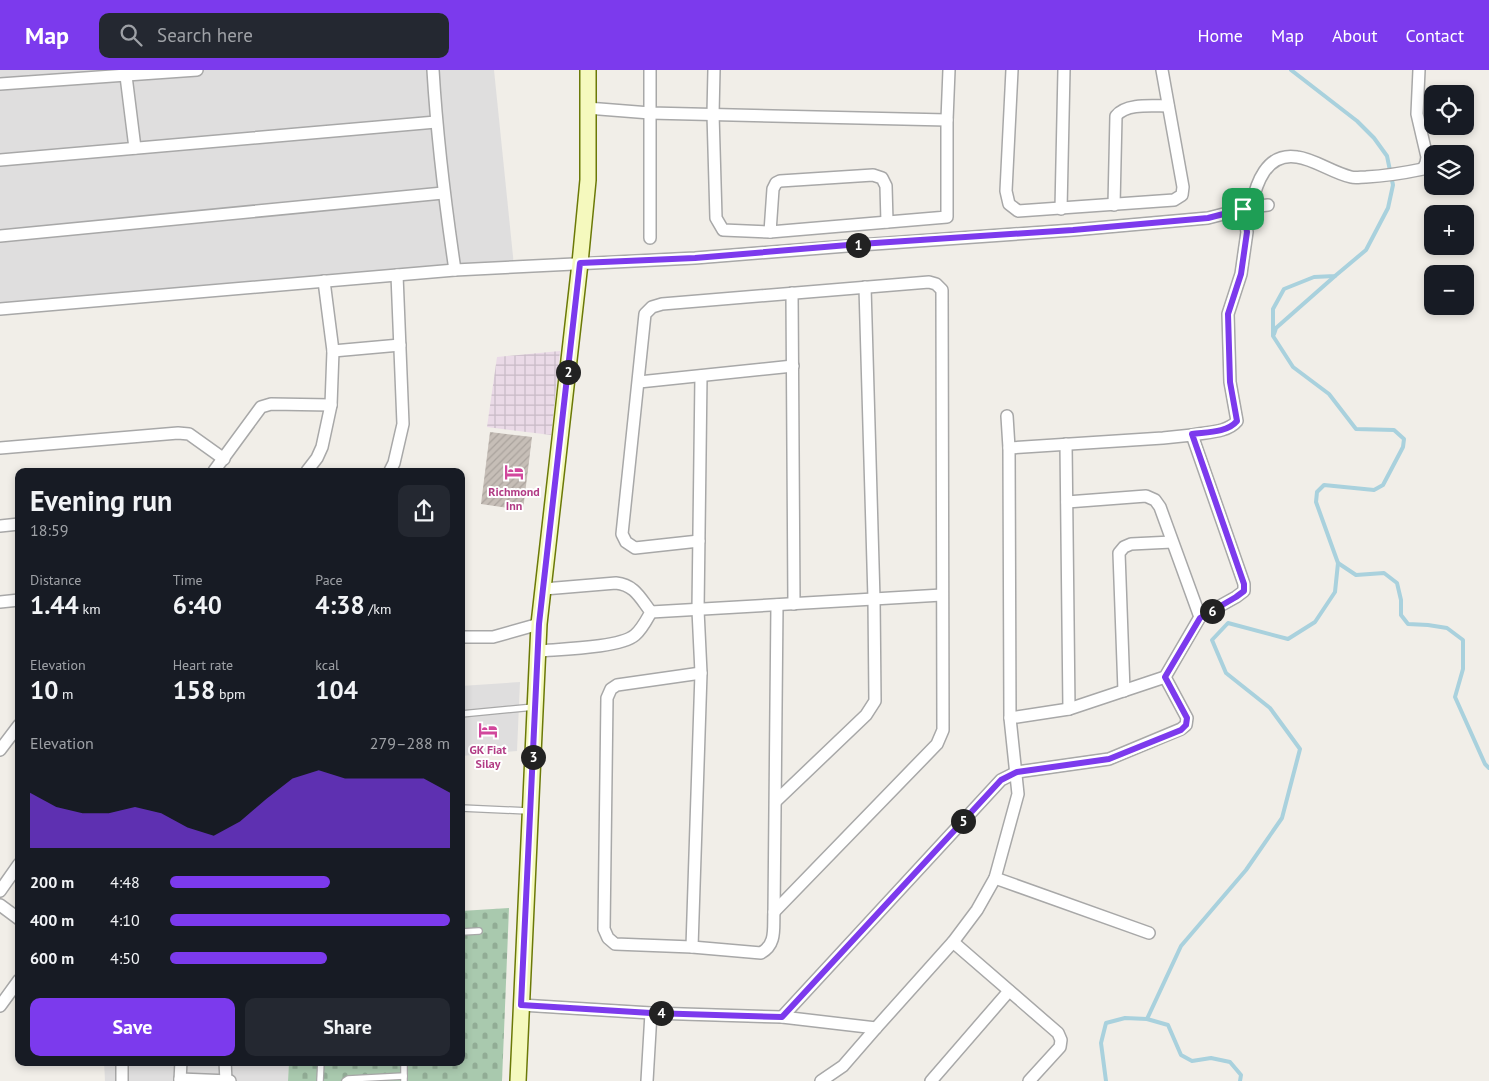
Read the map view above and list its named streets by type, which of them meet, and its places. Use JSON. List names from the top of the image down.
{
  "places": {
    "hotel": ["Richmond Inn", "GK Fiat Silay"]
  },
  "page": {
    "header": "Map",
    "search": "Search here",
    "nav": [
      "Home",
      "Map",
      "About",
      "Contact"
    ],
    "map_buttons": ["+", "−"],
    "pins": [
      "1",
      "2",
      "6",
      "3",
      "5",
      "4"
    ],
    "heading": ["Evening run", "18:59"],
    "stats": [
      ["Distance", "1.44 km"],
      ["Time", "6:40"],
      ["Pace", "4:38 /km"],
      ["Elevation", "10 m"],
      ["Heart rate", "158 bpm"],
      ["kcal", "104"]
    ],
    "chart": ["Elevation", "279–288 m"],
    "list": [
      {
        "name": "200 m",
        "note": "4:48"
      },
      {
        "name": "400 m",
        "note": "4:10"
      },
      {
        "name": "600 m",
        "note": "4:50"
      }
    ],
    "buttons": ["Save", "Share"]
  }
}
